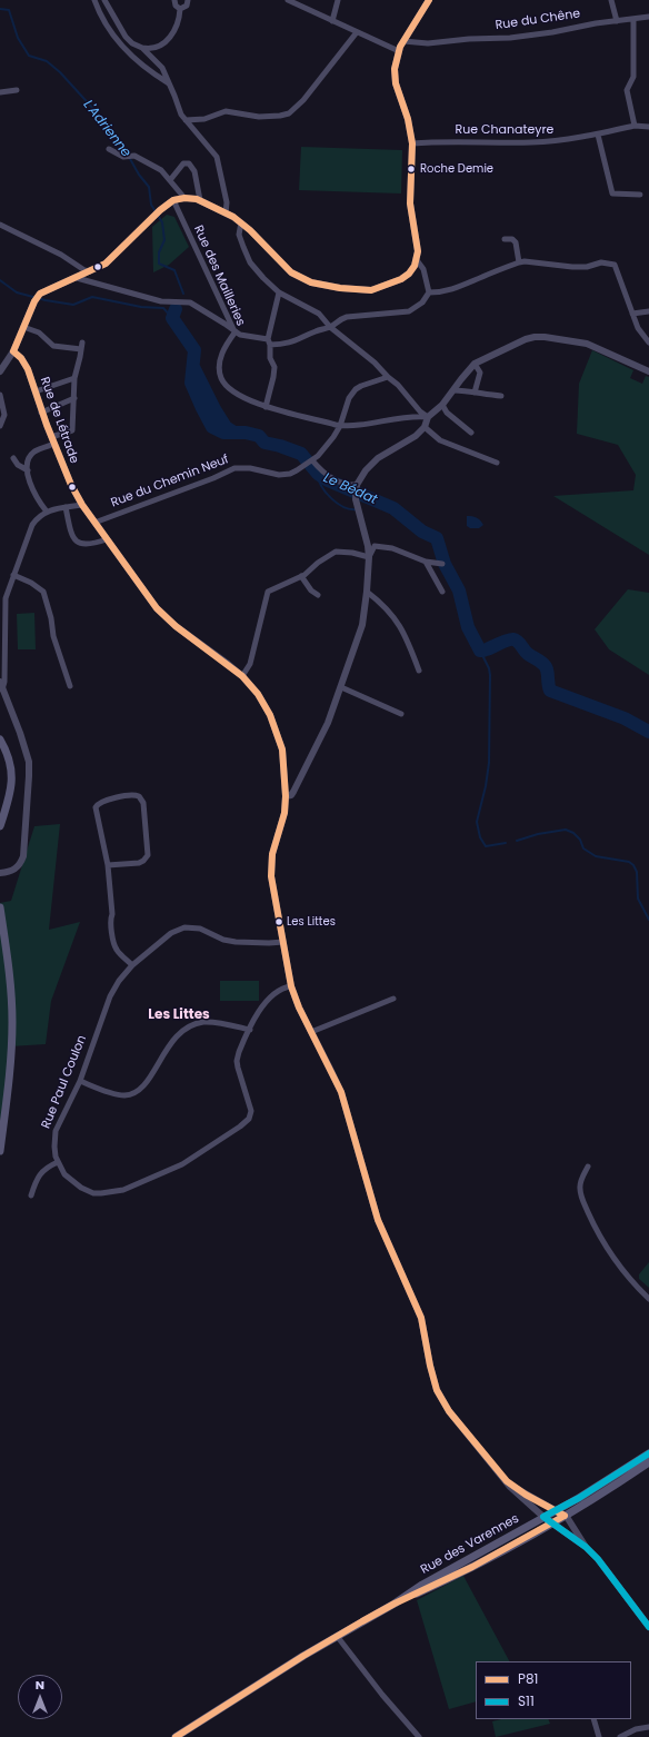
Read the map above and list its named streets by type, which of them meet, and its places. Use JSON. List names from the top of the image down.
{
  "streets": {
    "main road": ["Rue des Varennes"],
    "street": [
      "Rue du Chêne",
      "Rue Chanateyre",
      "Rue des Mailleries",
      "Rue de Létrade",
      "Rue du Chemin Neuf",
      "Rue Paul Coulon"
    ]
  },
  "crossings": [
    ["Rue des Mailleries", "Rue du Chemin Neuf"],
    ["Rue de Létrade", "Rue du Chemin Neuf"],
    ["Rue de Létrade", "Rue Paul Coulon"]
  ],
  "districts": ["Les Littes"],
  "water": ["L'Adrienne", "Le Bédat"],
  "places": ["Roche Demie", "Les Littes"],
  "lines": ["transit line P81", "transit line S11"],
  "legend": ["P81", "S11"],
  "north": "top"
}
